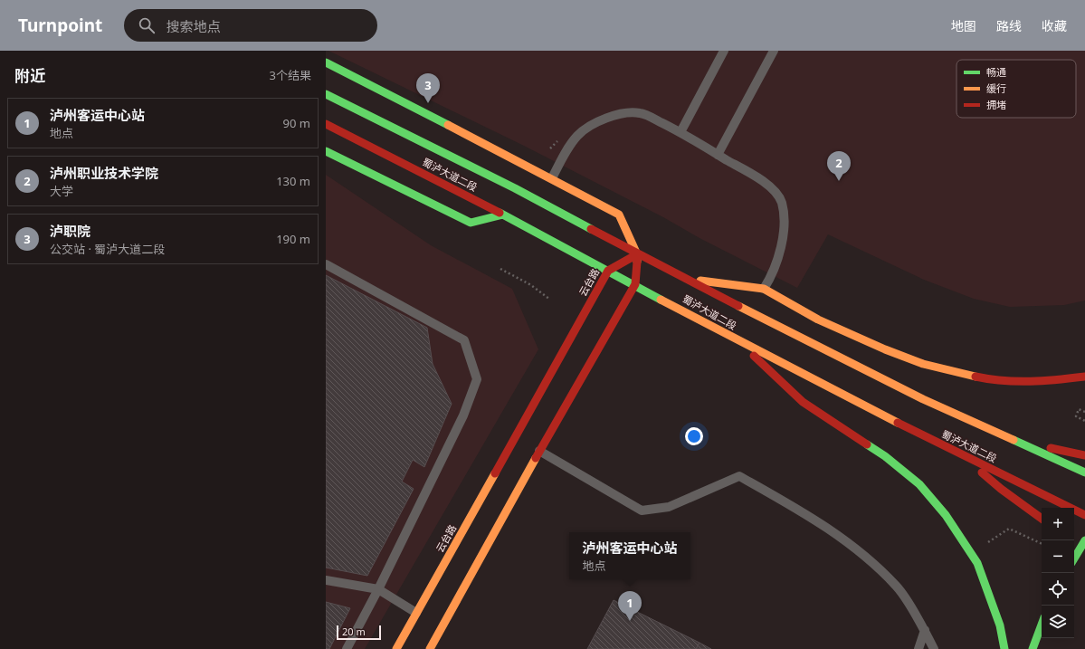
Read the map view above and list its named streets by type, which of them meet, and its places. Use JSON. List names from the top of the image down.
{
  "streets": {
    "main road": ["蜀泸大道二段", "云台路"]
  },
  "crossings": [
    ["蜀泸大道二段", "云台路"]
  ],
  "legend": ["畅通", "缓行", "拥堵"],
  "scale_bar": "20 m",
  "page": {
    "header": "Turnpoint",
    "search": "搜索地点",
    "nav": ["地图", "路线", "收藏"],
    "heading": ["附近", "3个结果"],
    "pins": ["3", "2", "1"],
    "list": [
      {
        "mark": "1",
        "name": "泸州客运中心站",
        "note": "地点",
        "value": "90 m"
      },
      {
        "mark": "2",
        "name": "泸州职业技术学院",
        "note": "大学",
        "value": "130 m"
      },
      {
        "mark": "3",
        "name": "泸职院",
        "note": "公交站 · 蜀泸大道二段",
        "value": "190 m"
      }
    ],
    "map_buttons": ["+", "−"],
    "popup": ["泸州客运中心站", "地点"],
    "scale": "20 m"
  }
}
